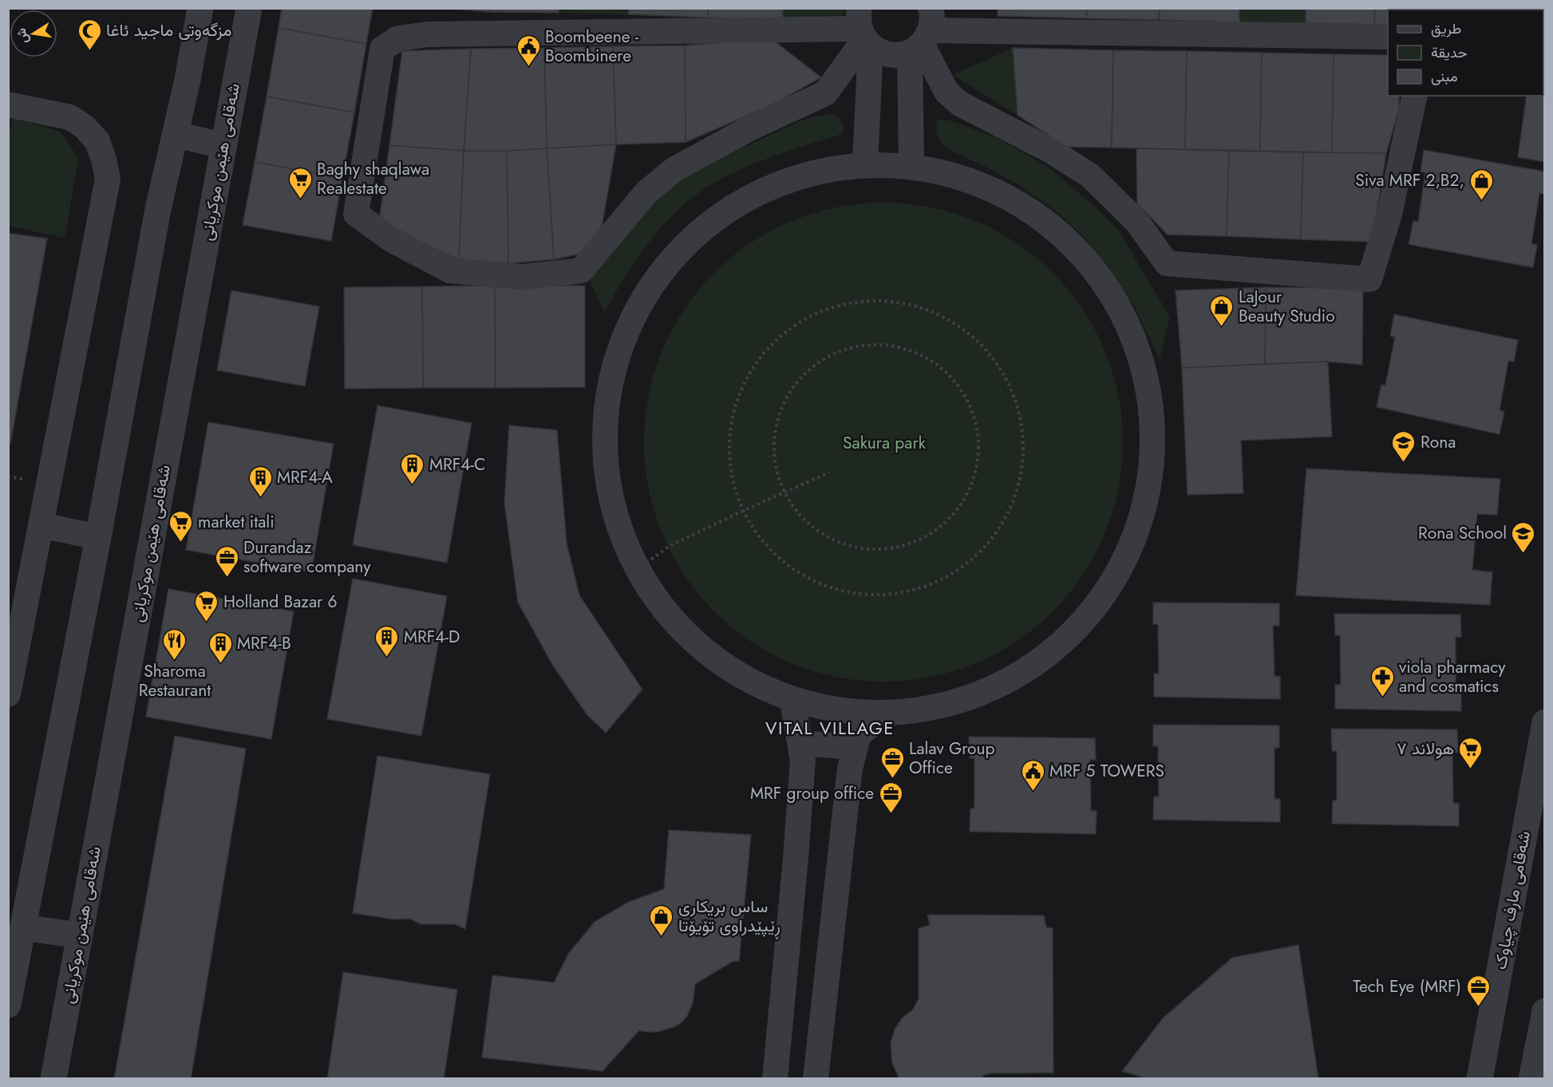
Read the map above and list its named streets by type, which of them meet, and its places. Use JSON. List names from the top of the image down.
{
  "streets": {
    "street": ["شەقامی هێمن موکریانی", "شەقامی مارف چیاوک"]
  },
  "districts": ["VITAL VILLAGE"],
  "parks": ["Sakura park"],
  "places": {
    "mosque": ["مزگەوتی ماجید ئاغا"],
    "public building": ["Boombeene - Boombinere", "MRF 5 TOWERS"],
    "supermarket": [
      "Baghy shaqlawa Realestate",
      "market itali",
      "Holland Bazar 6",
      "هولاند ٧"
    ],
    "shop": ["Siva MRF 2,B2,", "LaJour Beauty Studio", "ساس بریکاری ڕێپێدراوی تۆیۆتا"],
    "school or university": ["Rona", "Rona School"],
    "building": [
      "MRF4-C",
      "MRF4-A",
      "MRF4-D",
      "MRF4-B"
    ],
    "office": [
      "Durandaz software company",
      "Lalav Group Office",
      "MRF group office",
      "Tech Eye (MRF)"
    ],
    "restaurant": ["Sharoma Restaurant"],
    "pharmacy": ["viola pharmacy and cosmatics"]
  },
  "legend": ["طريق", "حديقة", "مبنى"],
  "north": "left"
}
